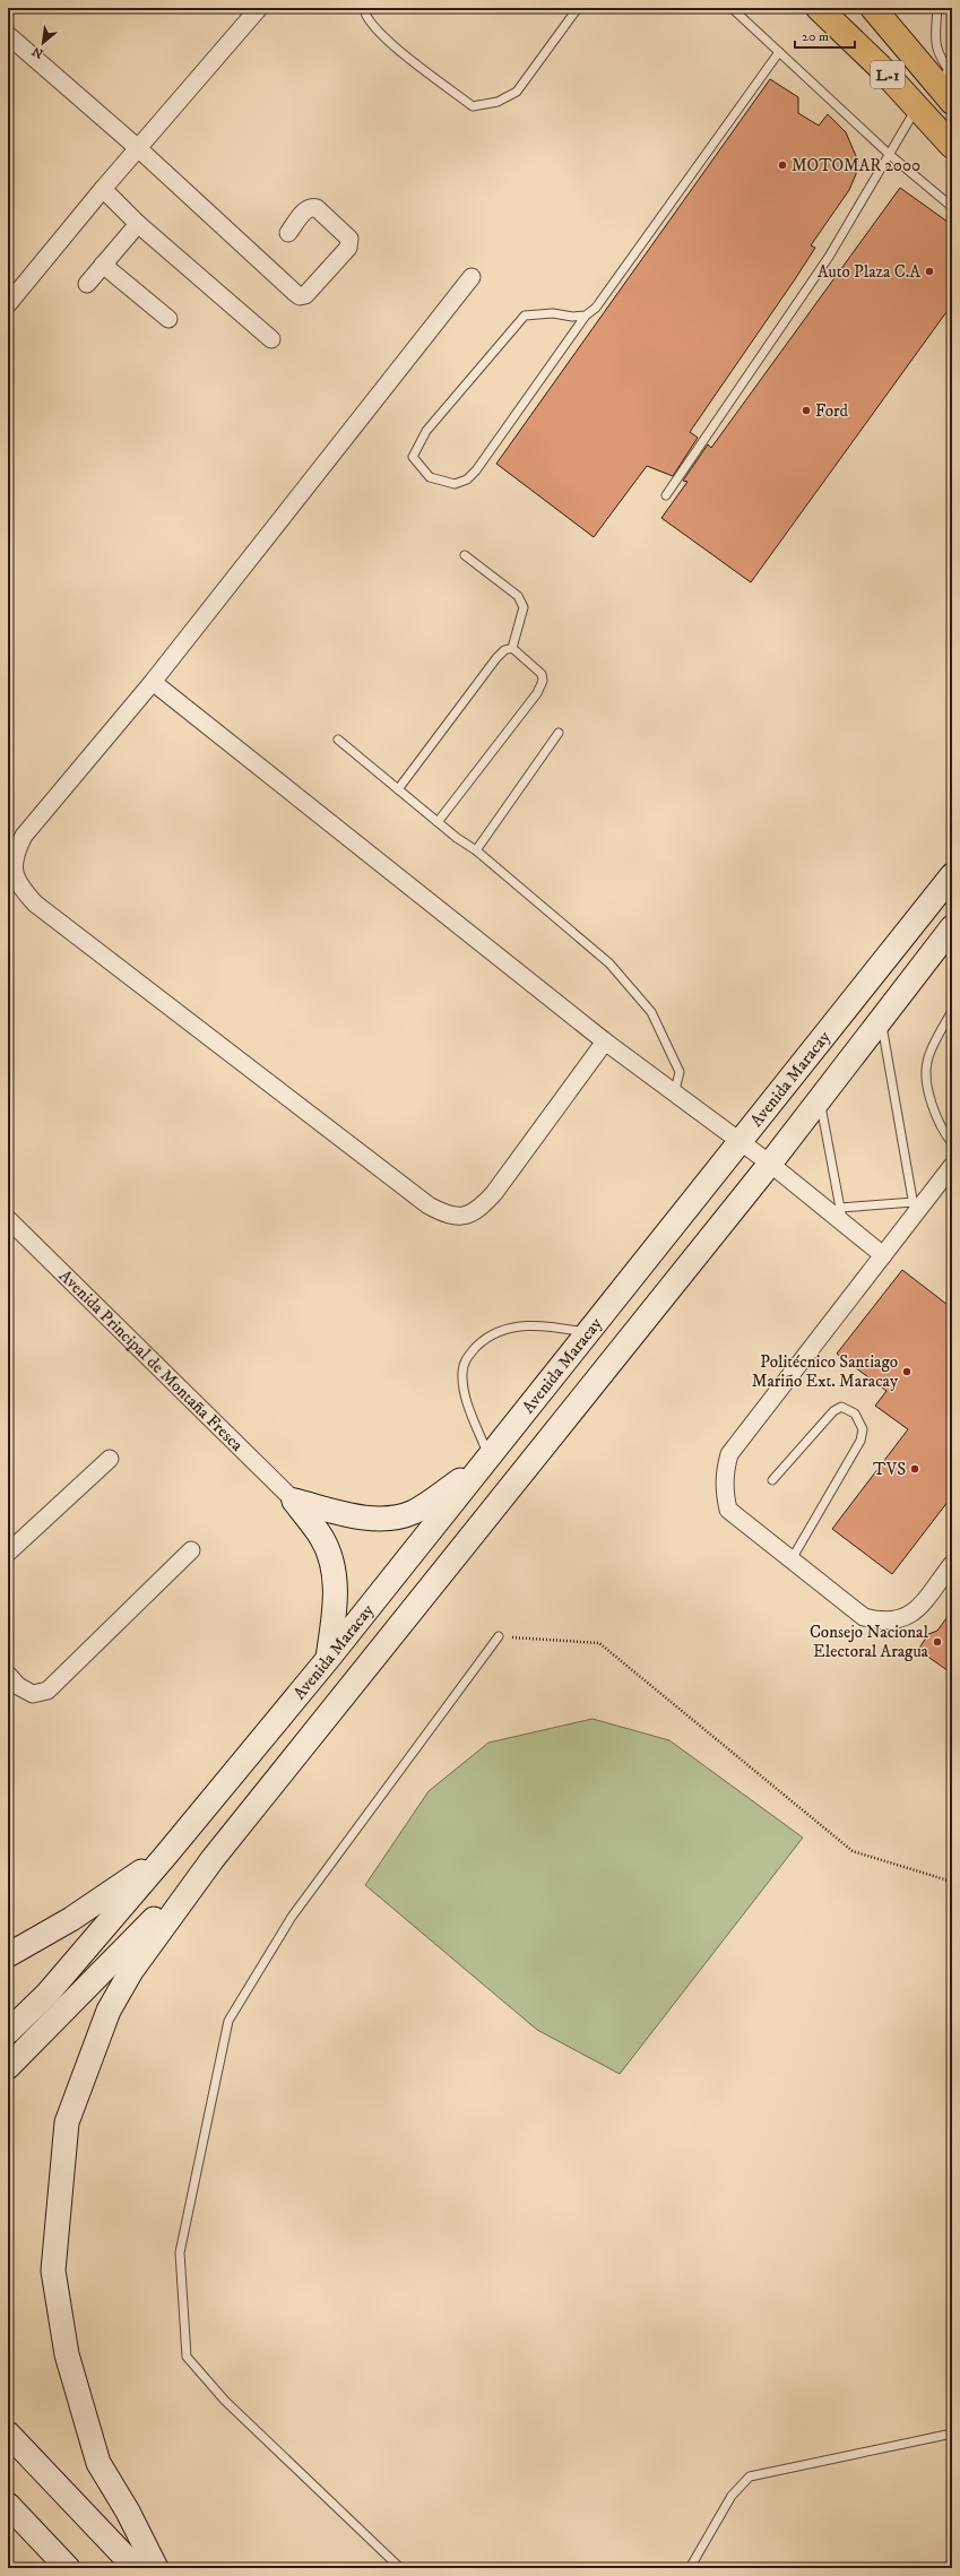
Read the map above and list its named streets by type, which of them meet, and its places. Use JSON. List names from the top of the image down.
{
  "streets": {
    "main road": ["L-1"],
    "street": ["Avenida Maracay", "Avenida Principal de Montaña Fresca"]
  },
  "places": [
    "MOTOMAR 2000",
    "Auto Plaza C.A",
    "Ford",
    "Politécnico Santiago Mariño Ext. Maracay",
    "TVS",
    "Consejo Nacional Electoral Aragua"
  ],
  "scale_bar": "20 m",
  "north": "bottom left"
}
